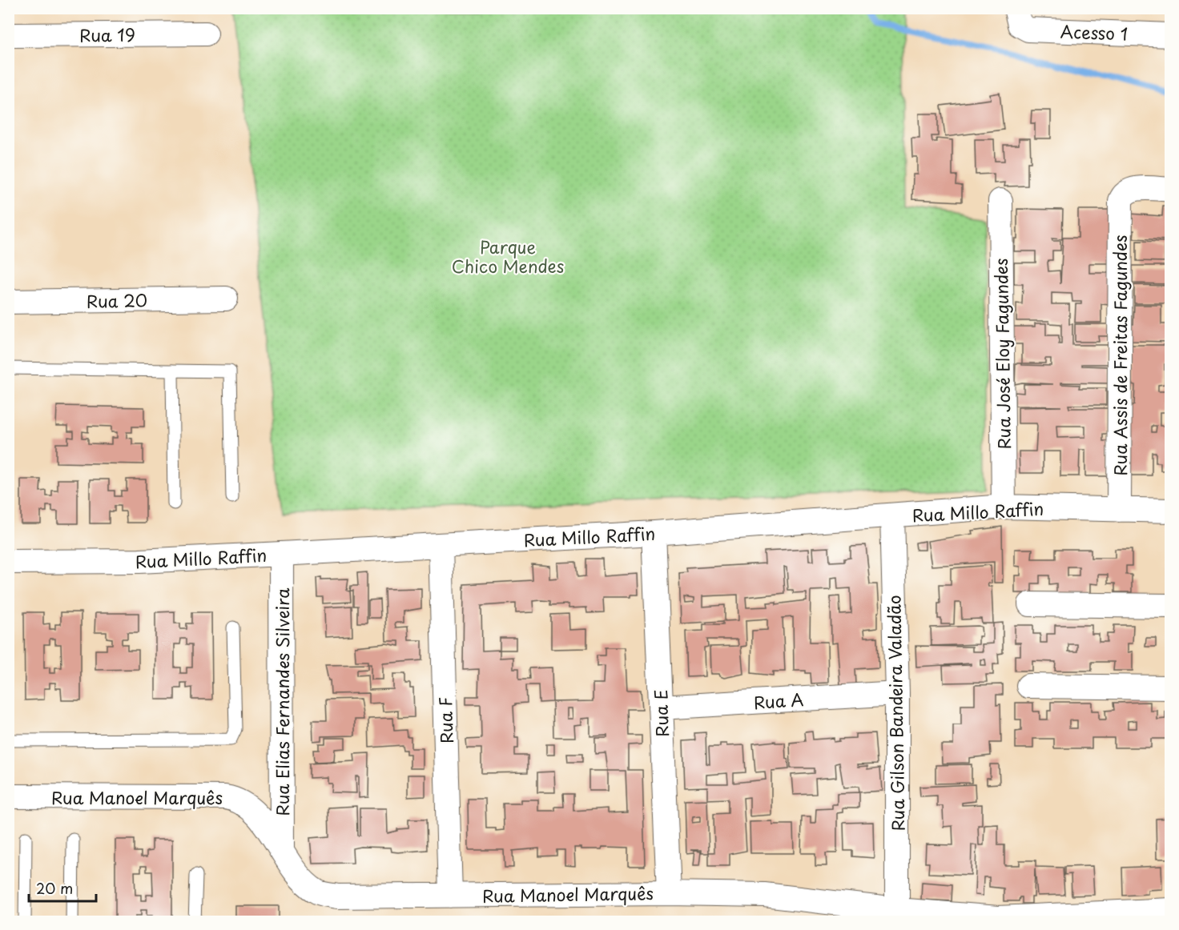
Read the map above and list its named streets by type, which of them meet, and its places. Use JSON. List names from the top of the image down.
{
  "streets": {
    "street": [
      "Acesso 1",
      "Rua 19",
      "Rua 20",
      "Rua José Eloy Fagundes",
      "Rua Assis de Freitas Fagundes",
      "Rua Millo Raffin",
      "Rua A",
      "Rua Elias Fernandes Silveira",
      "Rua E",
      "Rua Gilson Bandeira Valadão",
      "Rua F",
      "Rua Manoel Marquês"
    ]
  },
  "crossings": [
    ["Rua José Eloy Fagundes", "Rua Millo Raffin"],
    ["Rua Assis de Freitas Fagundes", "Rua Millo Raffin"],
    ["Rua Millo Raffin", "Rua Elias Fernandes Silveira"],
    ["Rua Millo Raffin", "Rua E"],
    ["Rua Millo Raffin", "Rua Gilson Bandeira Valadão"],
    ["Rua Millo Raffin", "Rua F"],
    ["Rua A", "Rua E"],
    ["Rua A", "Rua Gilson Bandeira Valadão"],
    ["Rua Elias Fernandes Silveira", "Rua Manoel Marquês"],
    ["Rua E", "Rua Manoel Marquês"],
    ["Rua Gilson Bandeira Valadão", "Rua Manoel Marquês"],
    ["Rua F", "Rua Manoel Marquês"]
  ],
  "parks": ["Parque Chico Mendes"],
  "scale_bar": "20 m"
}
